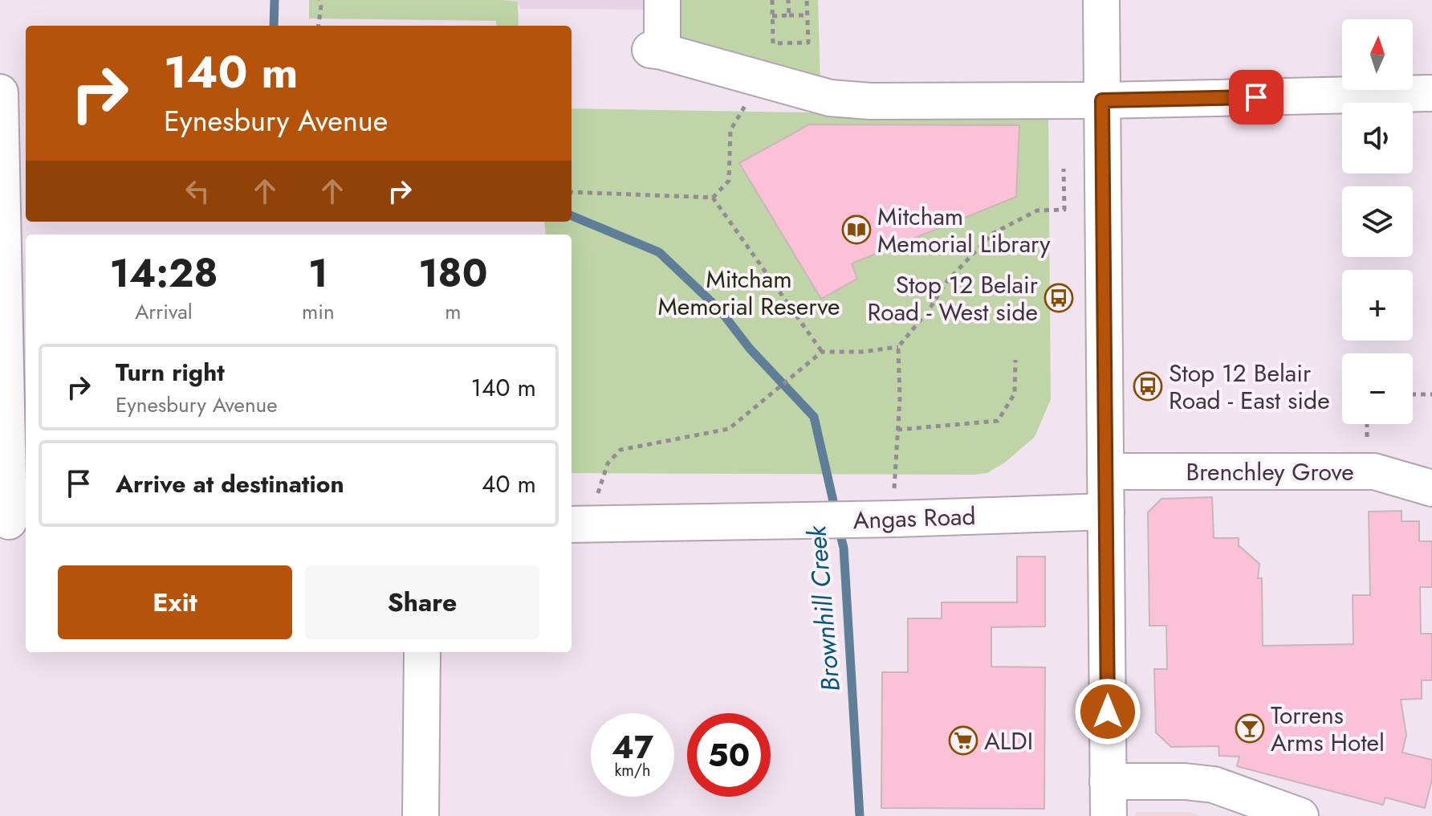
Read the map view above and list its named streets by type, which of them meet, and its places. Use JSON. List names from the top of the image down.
{
  "streets": {
    "street": ["Brenchley Grove", "Angas Road"]
  },
  "water": ["Brownhill Creek"],
  "parks": ["Mitcham Memorial Reserve"],
  "places": {
    "library": ["Mitcham Memorial Library"],
    "bus stop": ["Stop 12 Belair Road - West side", "Stop 12 Belair Road - East side"],
    "bar": ["Torrens Arms Hotel"],
    "supermarket": ["ALDI"]
  },
  "north": "top",
  "page": {
    "map_buttons": ["+", "−"],
    "turn": ["140 m", "Eynesbury Avenue"],
    "eta": [
      "14:28",
      "Arrival",
      "1",
      "min",
      "180",
      "m"
    ],
    "list": [
      {
        "name": "Turn right",
        "note": "Eynesbury Avenue",
        "value": "140 m"
      },
      {
        "name": "Arrive at destination",
        "value": "40 m"
      }
    ],
    "buttons": ["Exit", "Share"],
    "speed": "47 km/h",
    "limit": "50"
  }
}
